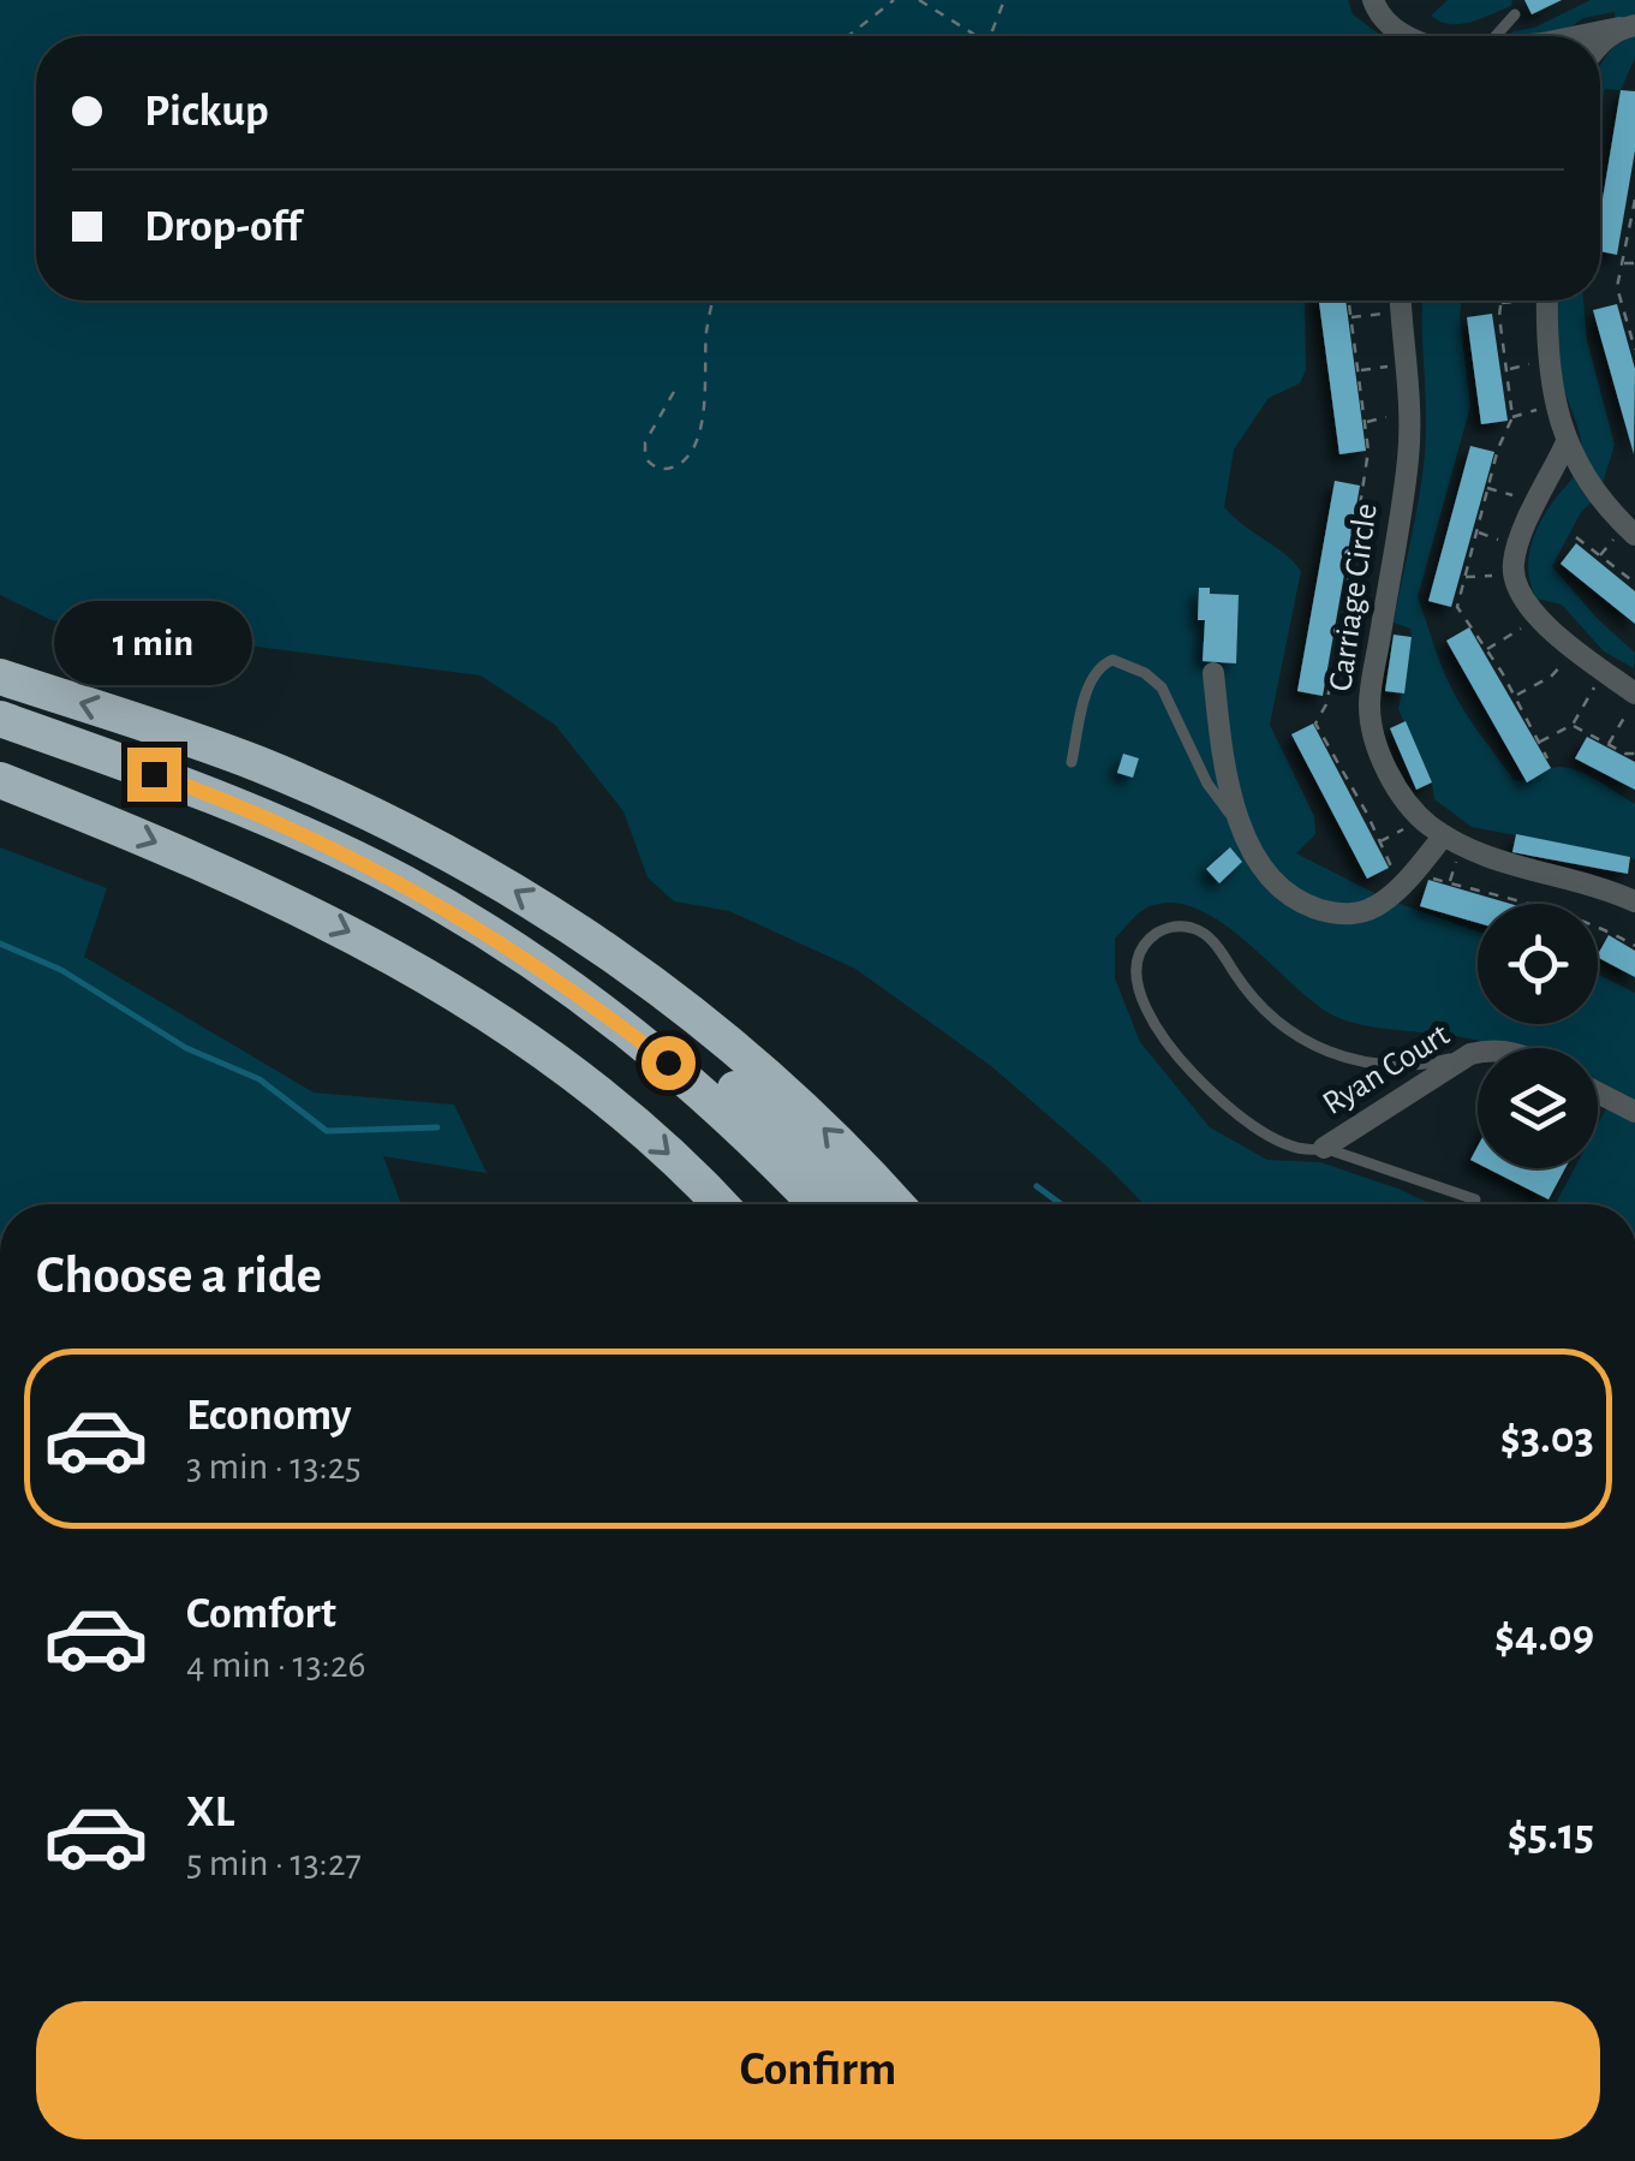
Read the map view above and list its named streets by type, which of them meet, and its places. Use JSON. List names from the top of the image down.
{
  "streets": {
    "street": ["Carriage Circle", "Ryan Court"]
  },
  "page": {
    "banner": ["Pickup", "Drop-off"],
    "bubble": "1 min",
    "heading": "Choose a ride",
    "list": [
      {
        "name": "Economy",
        "note": "3 min · 13:25",
        "value": "$3.03"
      },
      {
        "name": "Comfort",
        "note": "4 min · 13:26",
        "value": "$4.09"
      },
      {
        "name": "XL",
        "note": "5 min · 13:27",
        "value": "$5.15"
      }
    ],
    "buttons": "Confirm"
  }
}
